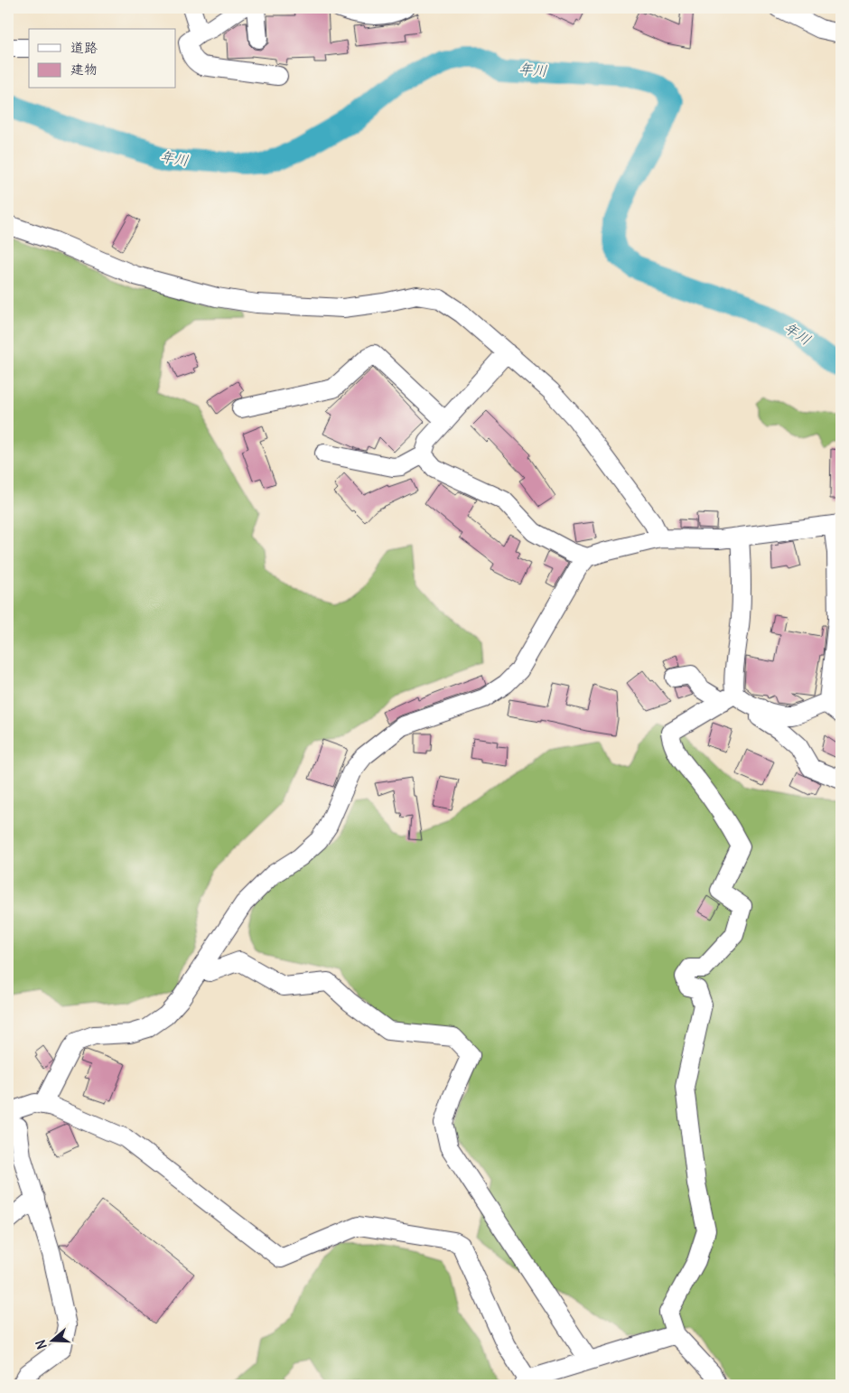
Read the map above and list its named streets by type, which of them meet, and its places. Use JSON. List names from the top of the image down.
{
  "water": ["年川"],
  "legend": ["道路", "建物"],
  "north": "left"
}
